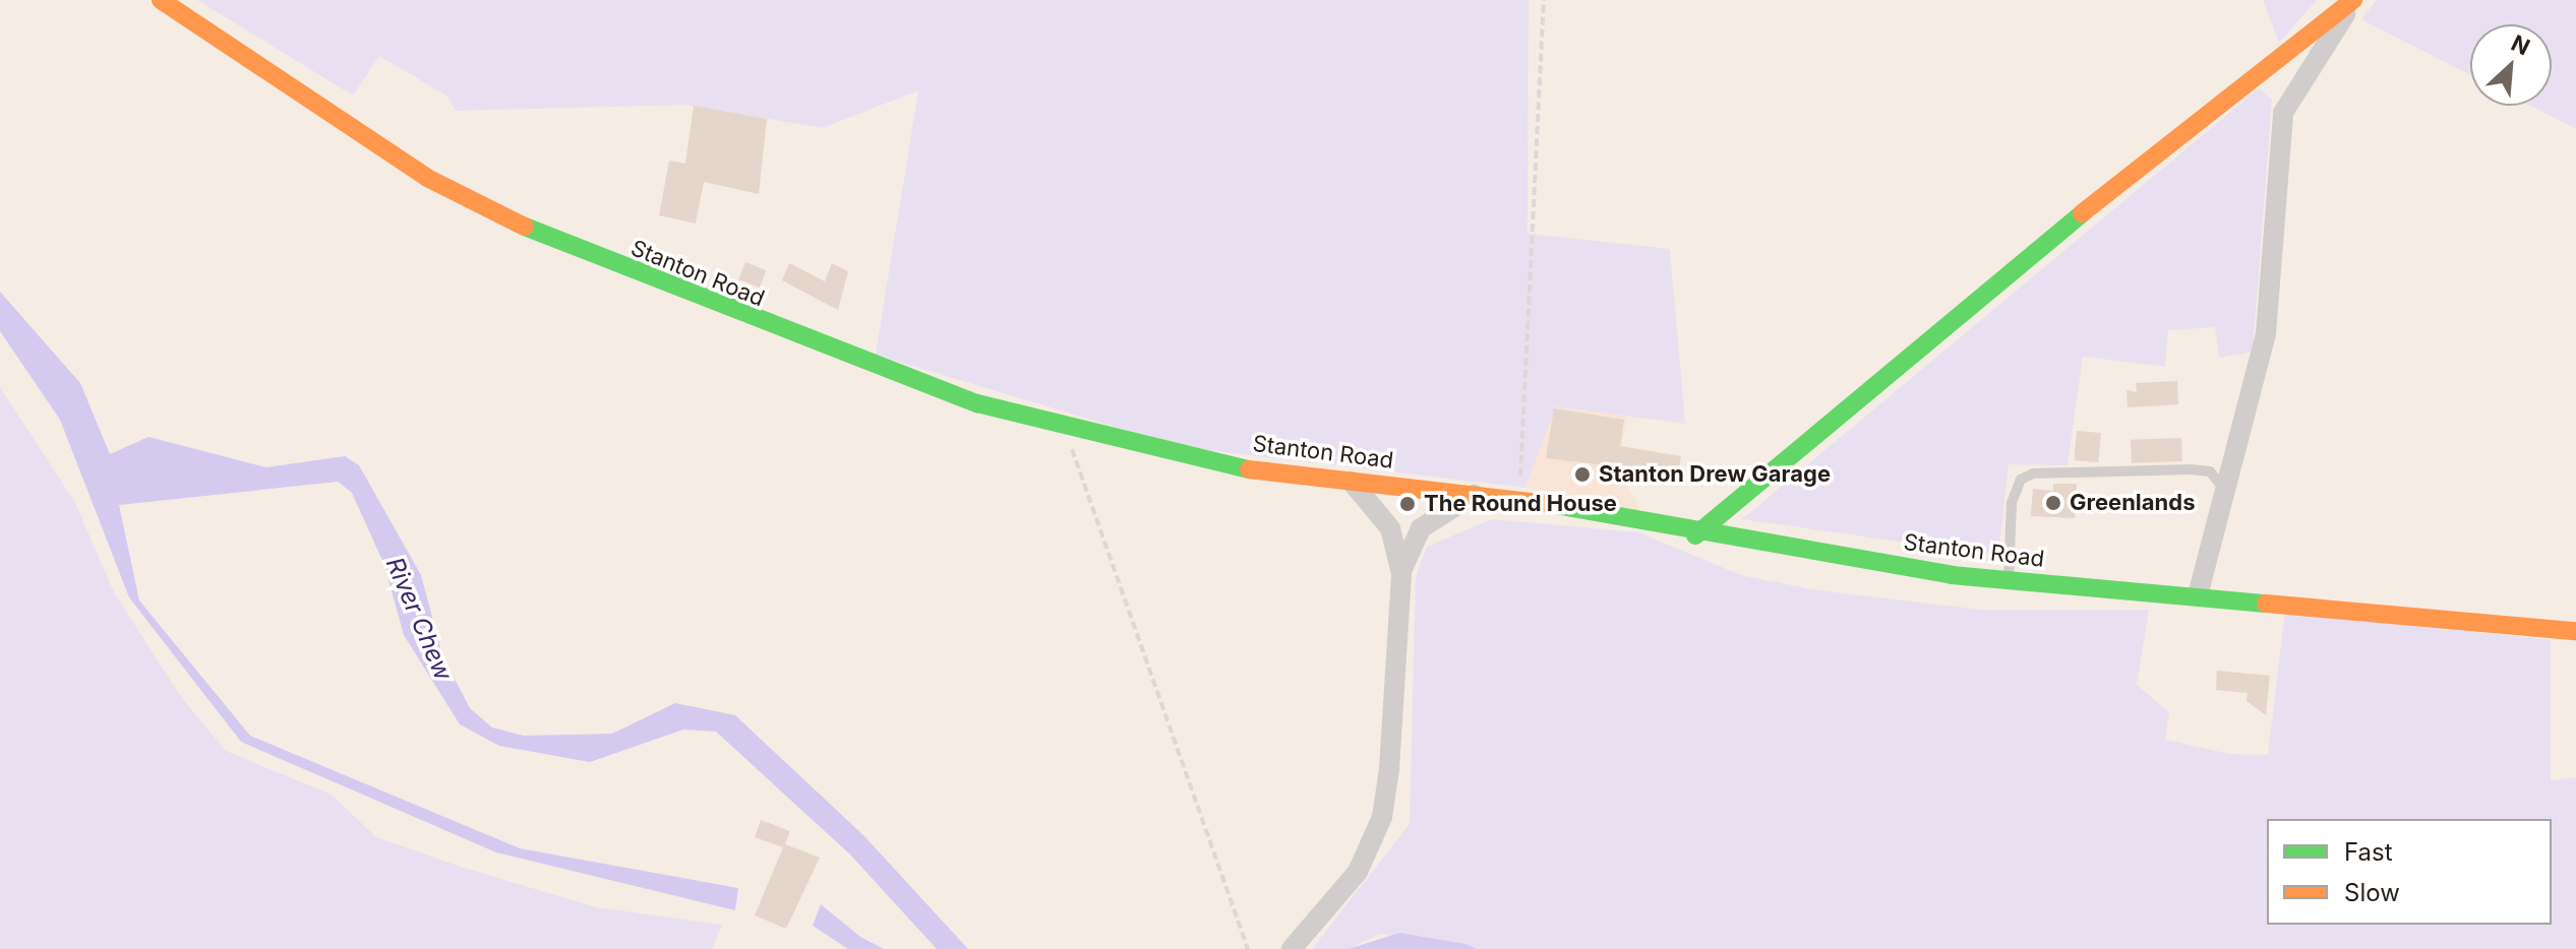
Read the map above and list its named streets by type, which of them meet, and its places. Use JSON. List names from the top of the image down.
{
  "streets": {
    "main road": ["Stanton Road"]
  },
  "water": ["River Chew"],
  "places": ["Stanton Drew Garage", "Greenlands", "The Round House"],
  "legend": ["Fast", "Slow"],
  "north": "top right"
}
